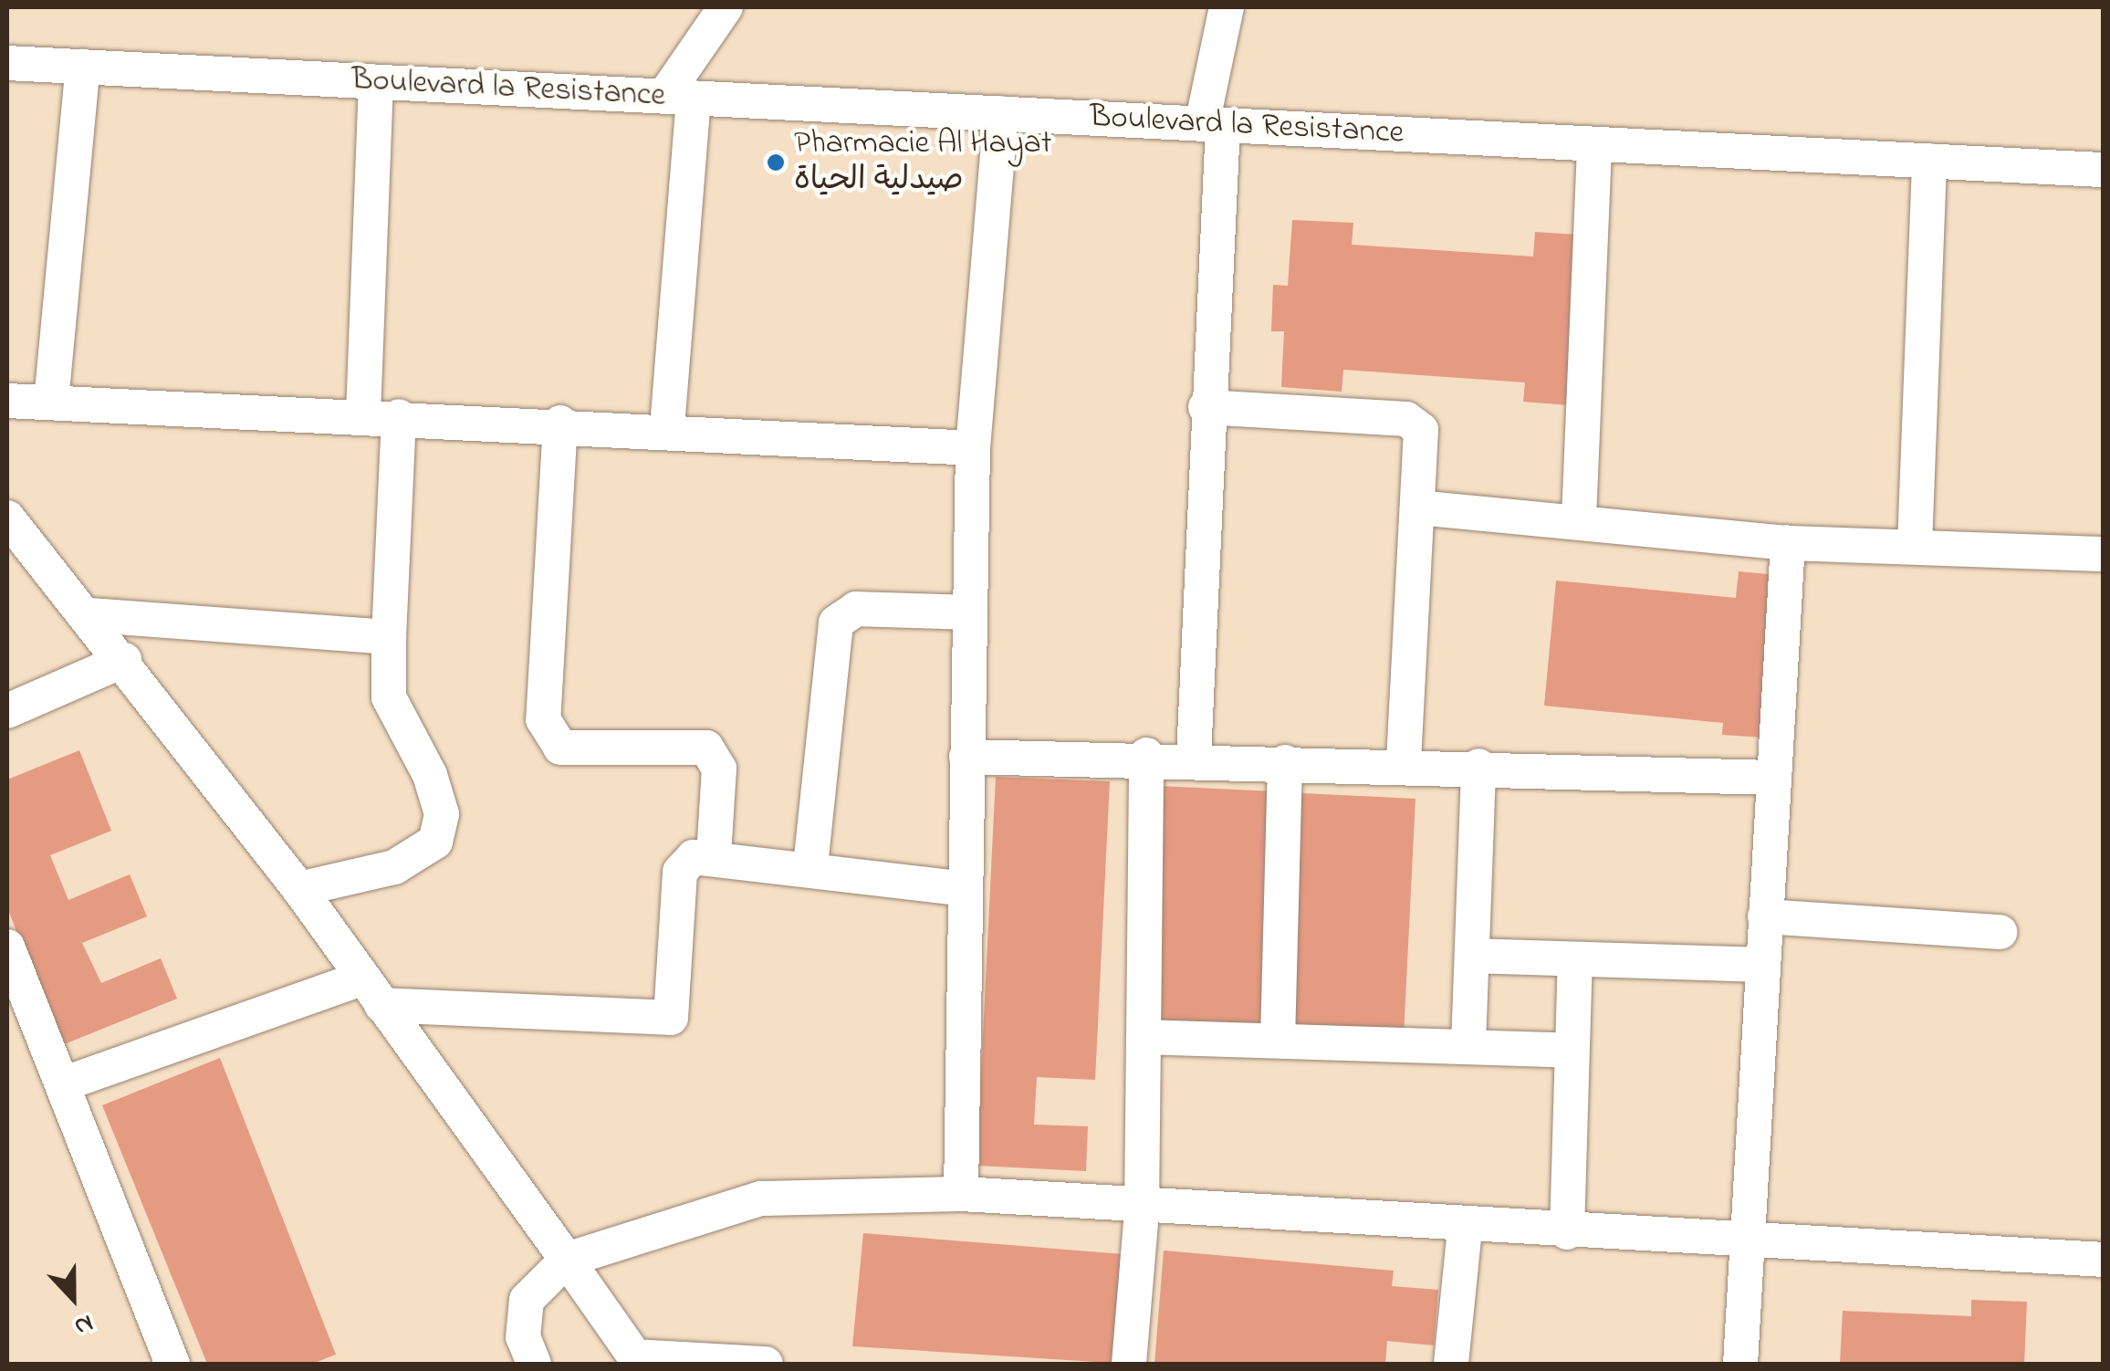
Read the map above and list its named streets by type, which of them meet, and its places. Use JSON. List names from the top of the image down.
{
  "streets": {
    "street": ["Boulevard la Resistance"]
  },
  "places": ["Pharmacie Al Hayat صيدلية الحياة"],
  "north": "bottom"
}
